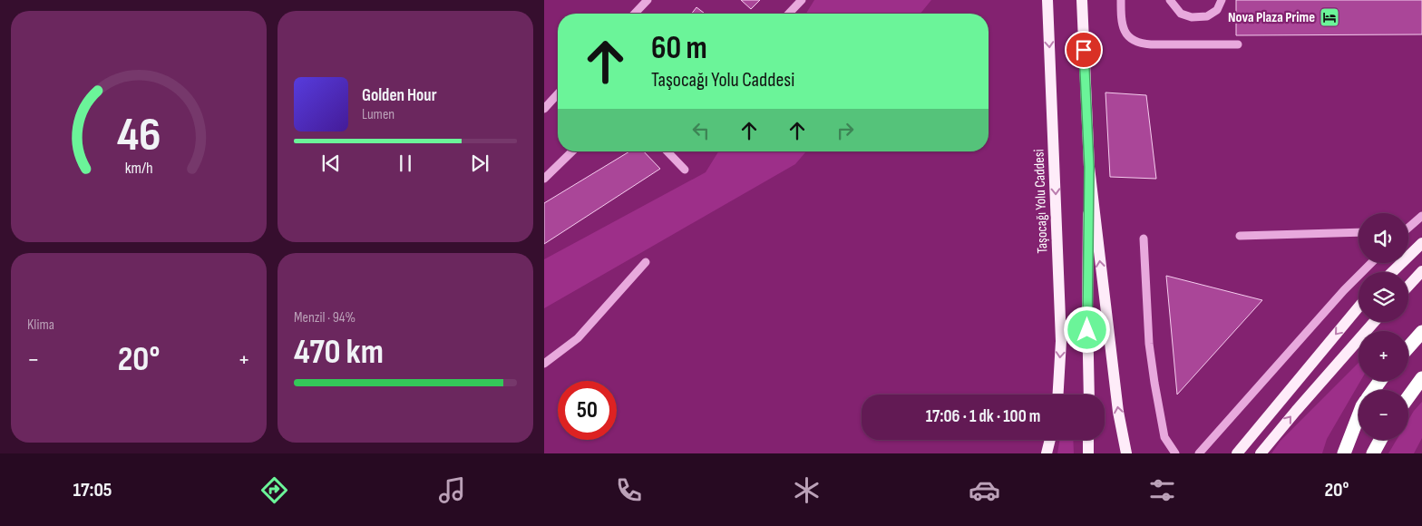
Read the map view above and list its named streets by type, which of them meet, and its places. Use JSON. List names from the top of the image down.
{
  "streets": {
    "main road": ["Taşocağı Yolu Caddesi"]
  },
  "places": {
    "hotel": ["Nova Plaza Prime"]
  },
  "page": {
    "turn": ["60 m", "Taşocağı Yolu Caddesi"],
    "song": ["Golden Hour", "Lumen"],
    "map_buttons": ["+", "−"],
    "tile": [
      "Klima",
      ["Menzil · 94%", "470 km"]
    ],
    "heat": ["−", "20°", "+"],
    "limit": "50",
    "trip": "17:06 · 1 dk · 100 m",
    "tabs": ["17:05", "20°"],
    "gauge": ["46", "km/h"]
  }
}
